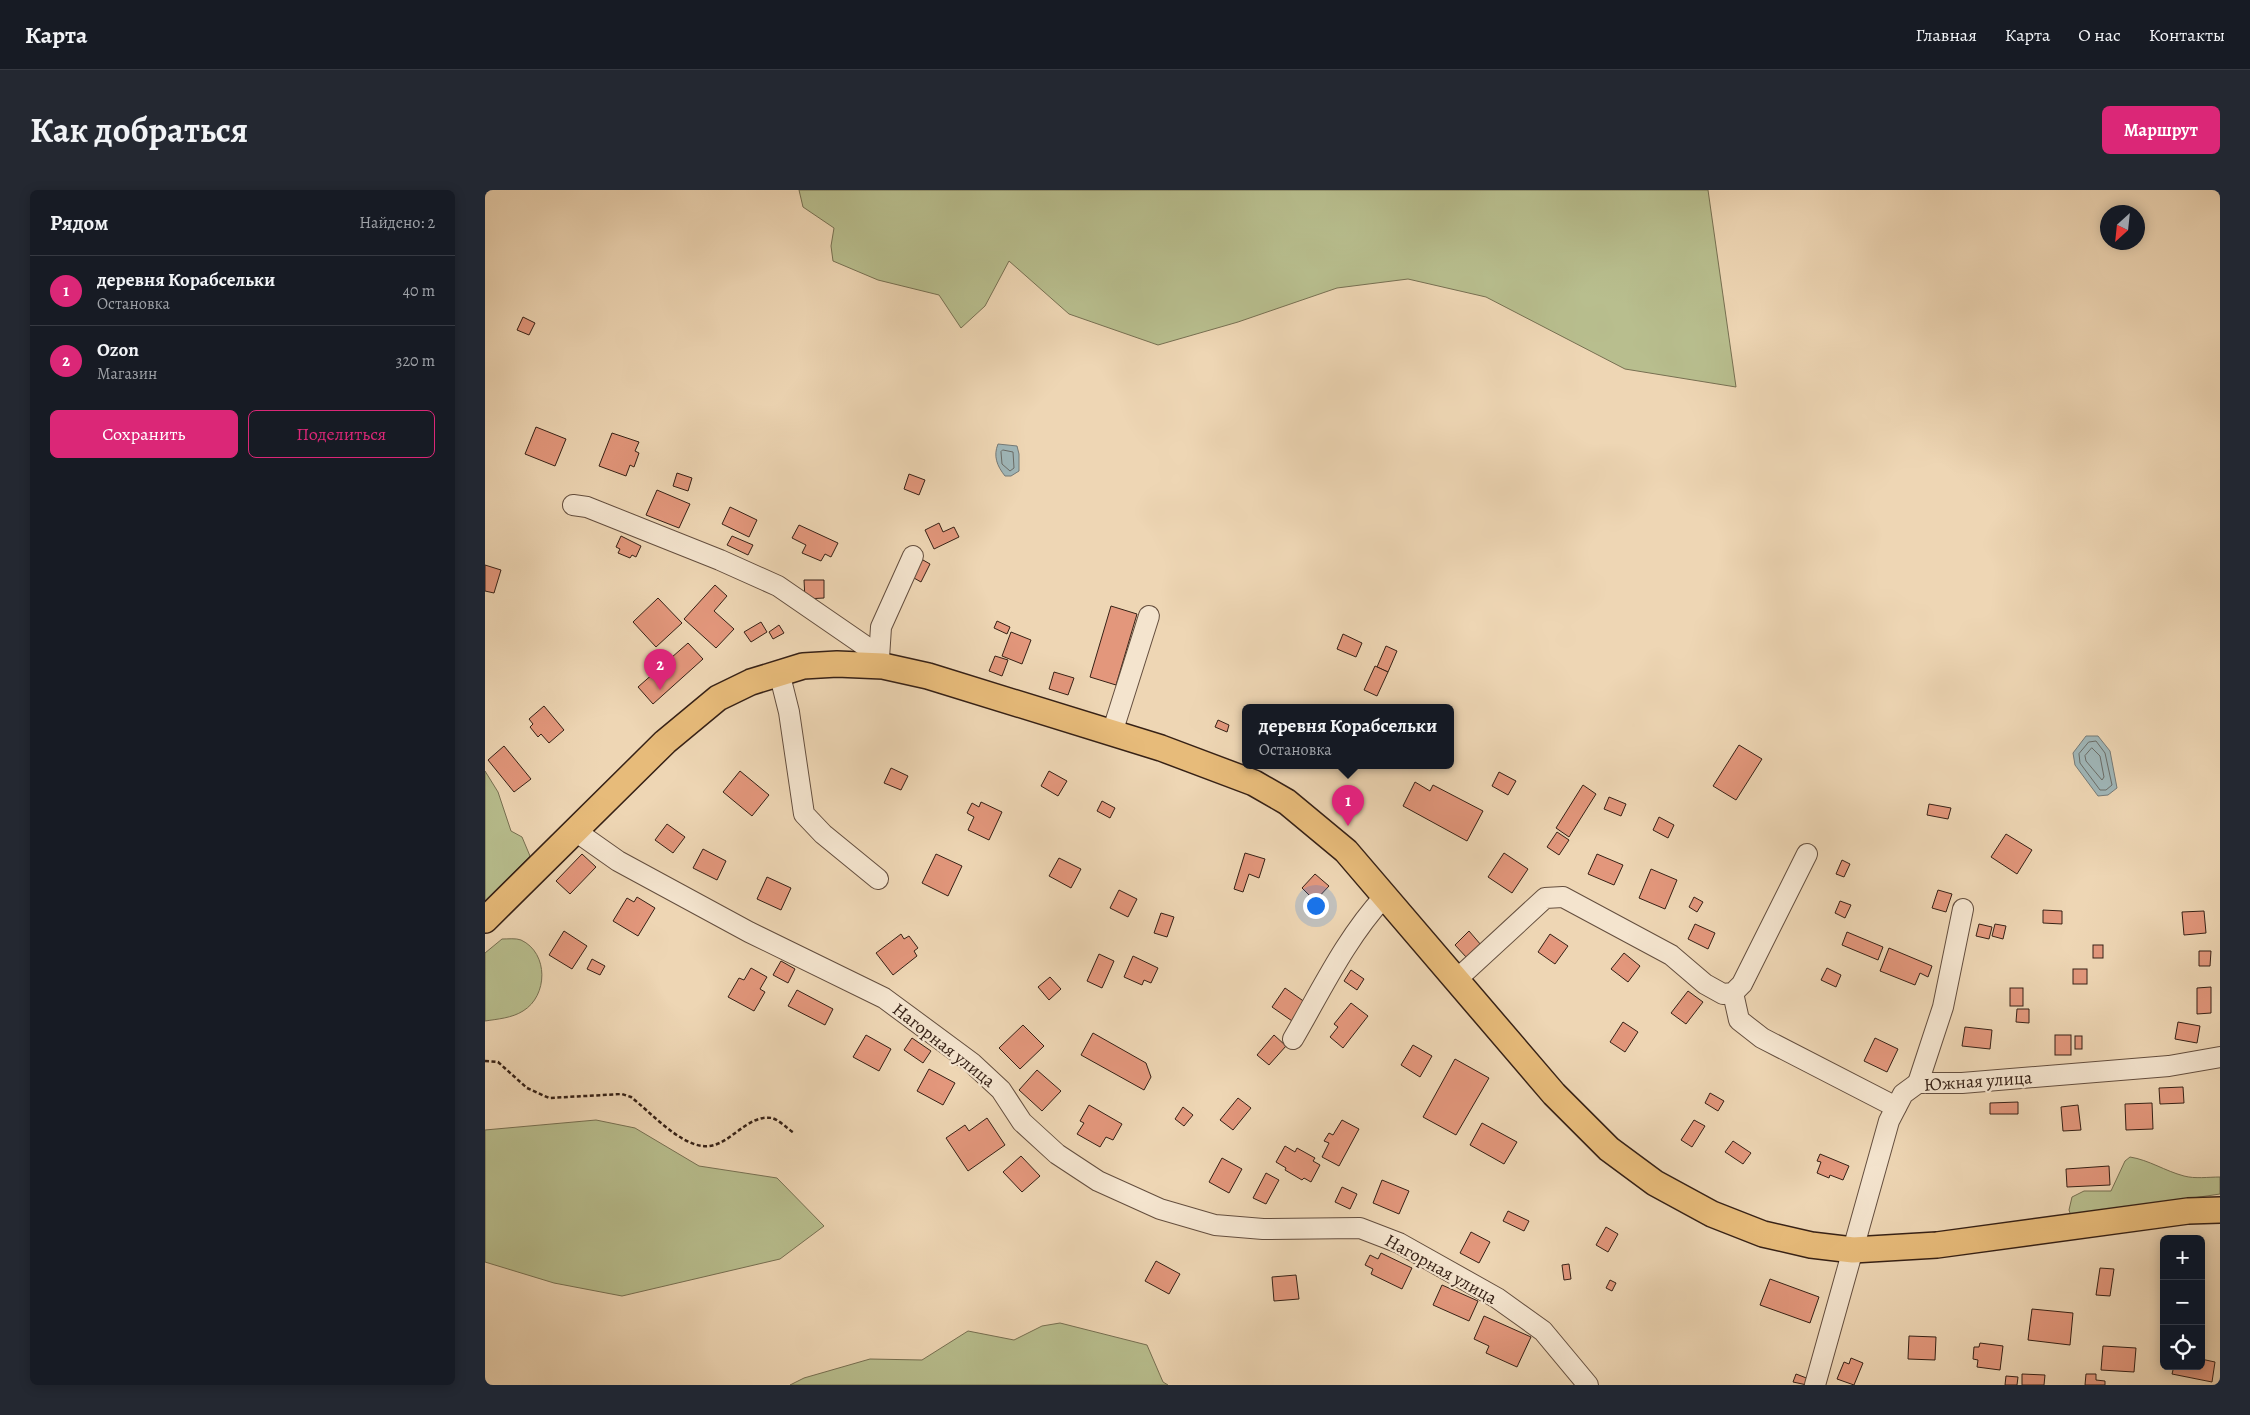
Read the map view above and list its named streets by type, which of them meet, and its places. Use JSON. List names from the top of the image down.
{
  "streets": {
    "street": ["Нагорная улица", "Южная улица"]
  },
  "north": "bottom left",
  "page": {
    "header": "Карта",
    "nav": [
      "Главная",
      "Карта",
      "О нас",
      "Контакты"
    ],
    "title": "Как добраться",
    "buttons": [
      "Маршрут",
      ["Сохранить", "Поделиться"]
    ],
    "heading": ["Рядом", "Найдено: 2"],
    "list": [
      {
        "mark": "1",
        "name": "деревня Корабсельки",
        "note": "Остановка",
        "value": "40 m"
      },
      {
        "mark": "2",
        "name": "Ozon",
        "note": "Магазин",
        "value": "320 m"
      }
    ],
    "pins": ["2", "1"],
    "popup": ["деревня Корабсельки", "Остановка"],
    "map_buttons": ["+", "−"]
  }
}
